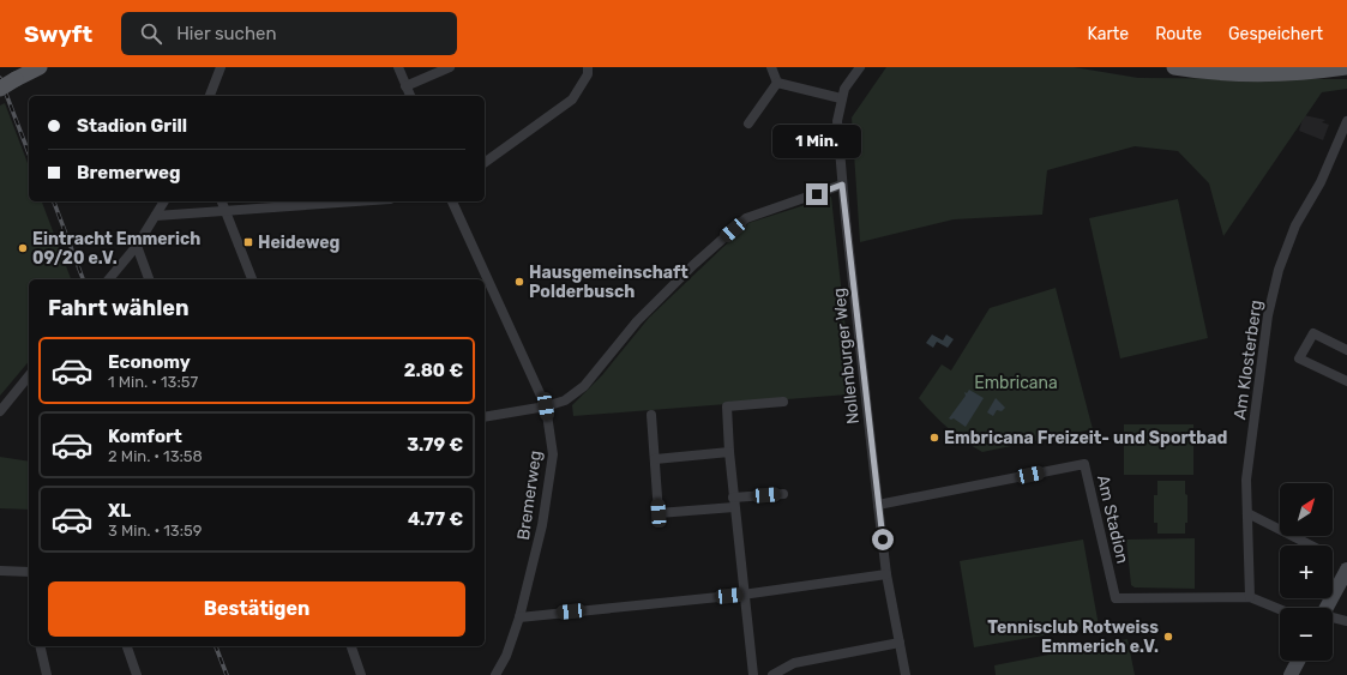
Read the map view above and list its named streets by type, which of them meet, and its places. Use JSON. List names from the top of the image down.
{
  "streets": {
    "street": [
      "Nollenburger Weg",
      "Am Klosterberg",
      "Bremerweg",
      "Am Stadion"
    ]
  },
  "crossings": [
    ["Nollenburger Weg", "Am Stadion"],
    ["Am Klosterberg", "Am Stadion"]
  ],
  "parks": ["Embricana"],
  "places": {
    "transit": ["Heideweg"],
    "other": [
      "Eintracht Emmerich 09/20 e.V.",
      "Hausgemeinschaft Polderbusch",
      "Embricana Freizeit- und Sportbad",
      "Tennisclub Rotweiss Emmerich e.V."
    ]
  },
  "north": "top right",
  "page": {
    "header": "Swyft",
    "search": "Hier suchen",
    "nav": ["Karte", "Route", "Gespeichert"],
    "banner": ["Stadion Grill", "Bremerweg"],
    "bubble": "1 Min.",
    "heading": "Fahrt wählen",
    "list": [
      {
        "name": "Economy",
        "note": "1 Min. · 13:57",
        "value": "2.80 €"
      },
      {
        "name": "Komfort",
        "note": "2 Min. · 13:58",
        "value": "3.79 €"
      },
      {
        "name": "XL",
        "note": "3 Min. · 13:59",
        "value": "4.77 €"
      }
    ],
    "map_buttons": ["+", "−"],
    "buttons": "Bestätigen"
  }
}
